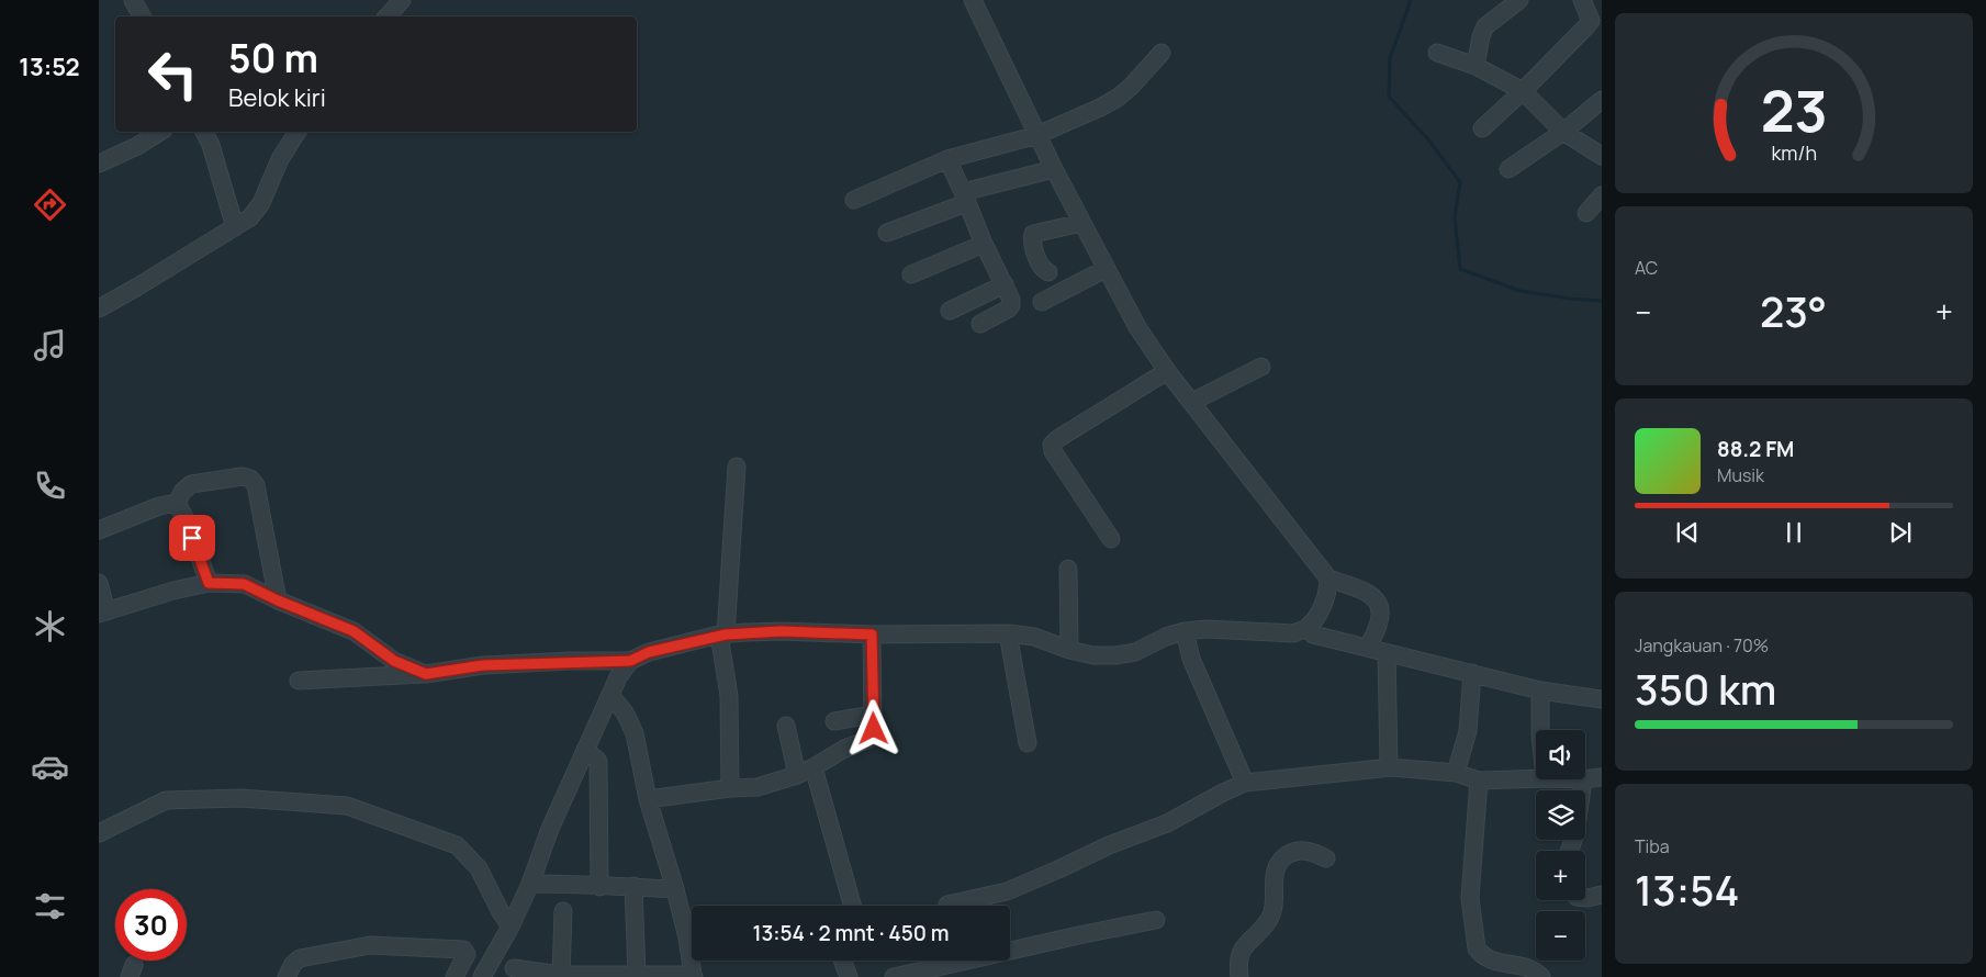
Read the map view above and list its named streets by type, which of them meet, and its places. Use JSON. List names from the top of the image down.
{
  "page": {
    "tabs": "13:52",
    "turn": ["50 m", "Belok kiri"],
    "tile": [
      "AC",
      ["Jangkauan · 70%", "350 km"],
      ["Tiba", "13:54"]
    ],
    "heat": ["−", "23°", "+"],
    "song": ["88.2 FM", "Musik"],
    "map_buttons": ["+", "−"],
    "limit": "30",
    "trip": "13:54 · 2 mnt · 450 m",
    "gauge": ["23", "km/h"]
  }
}
